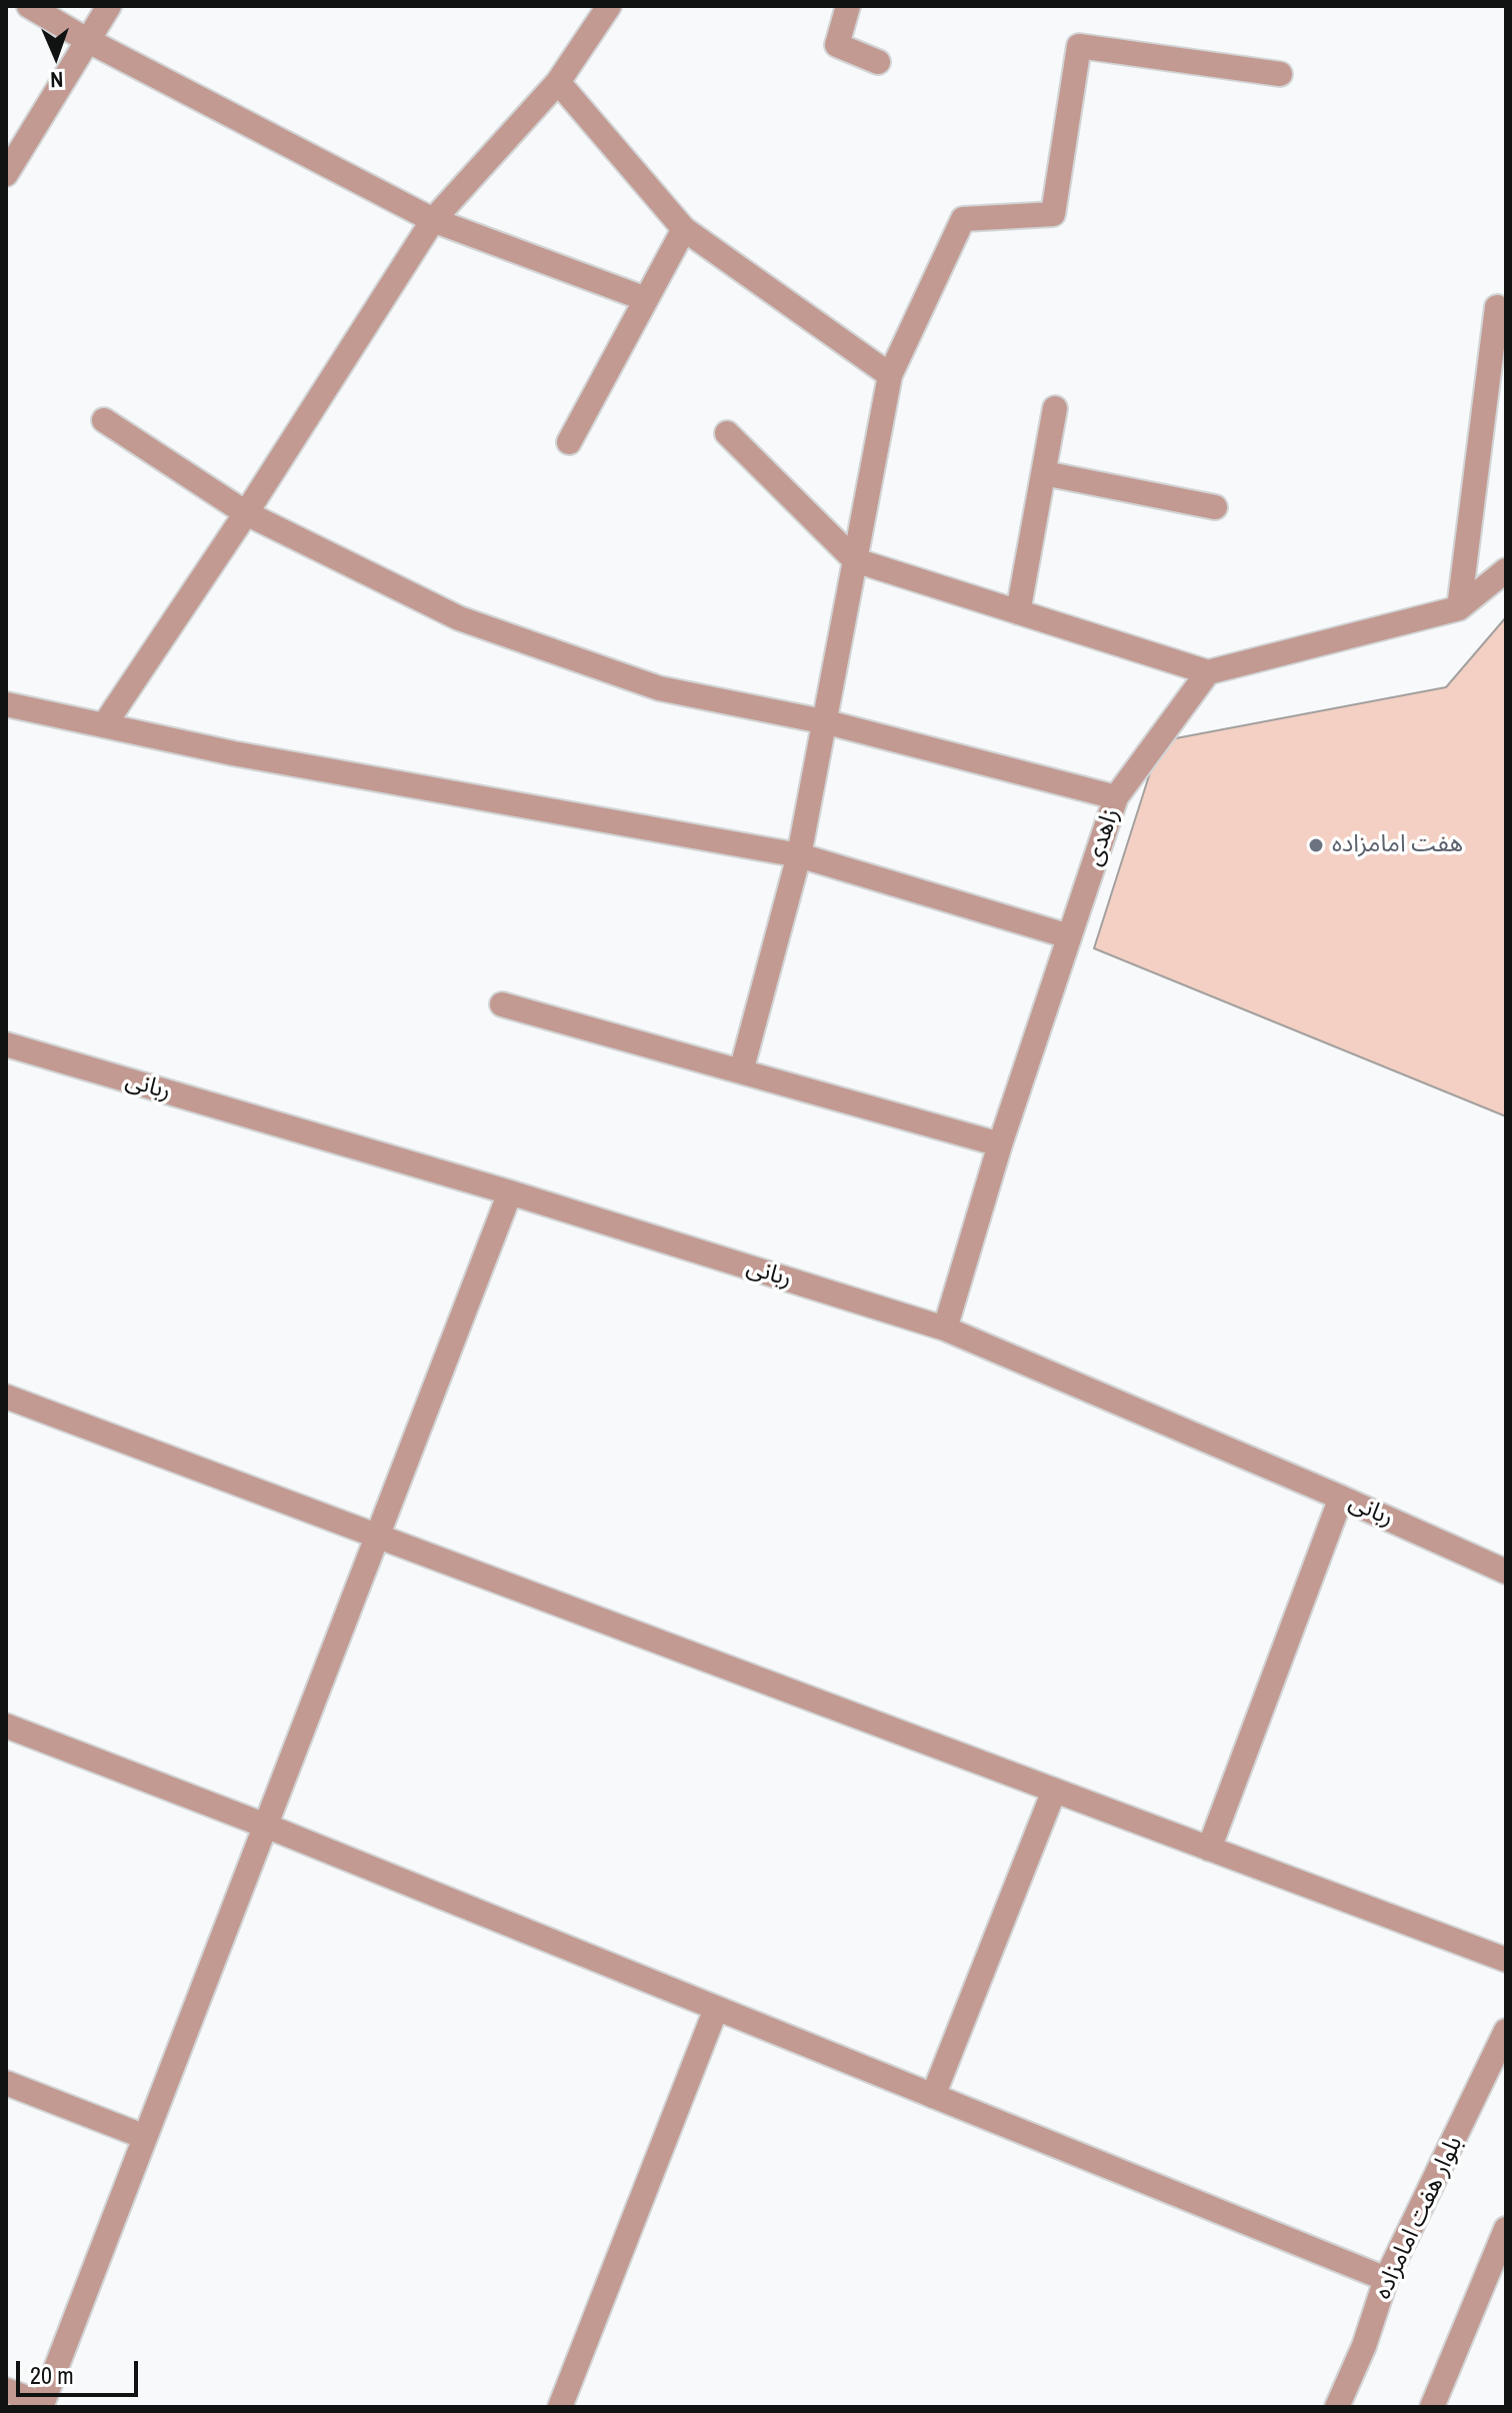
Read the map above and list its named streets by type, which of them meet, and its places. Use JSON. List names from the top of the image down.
{
  "streets": {
    "street": ["زاهدی", "ربانی", "بلوار هفت امامزاده"]
  },
  "crossings": [
    ["زاهدی", "ربانی"]
  ],
  "places": ["هفت امامزاده"],
  "scale_bar": "20 m",
  "north": "bottom"
}
